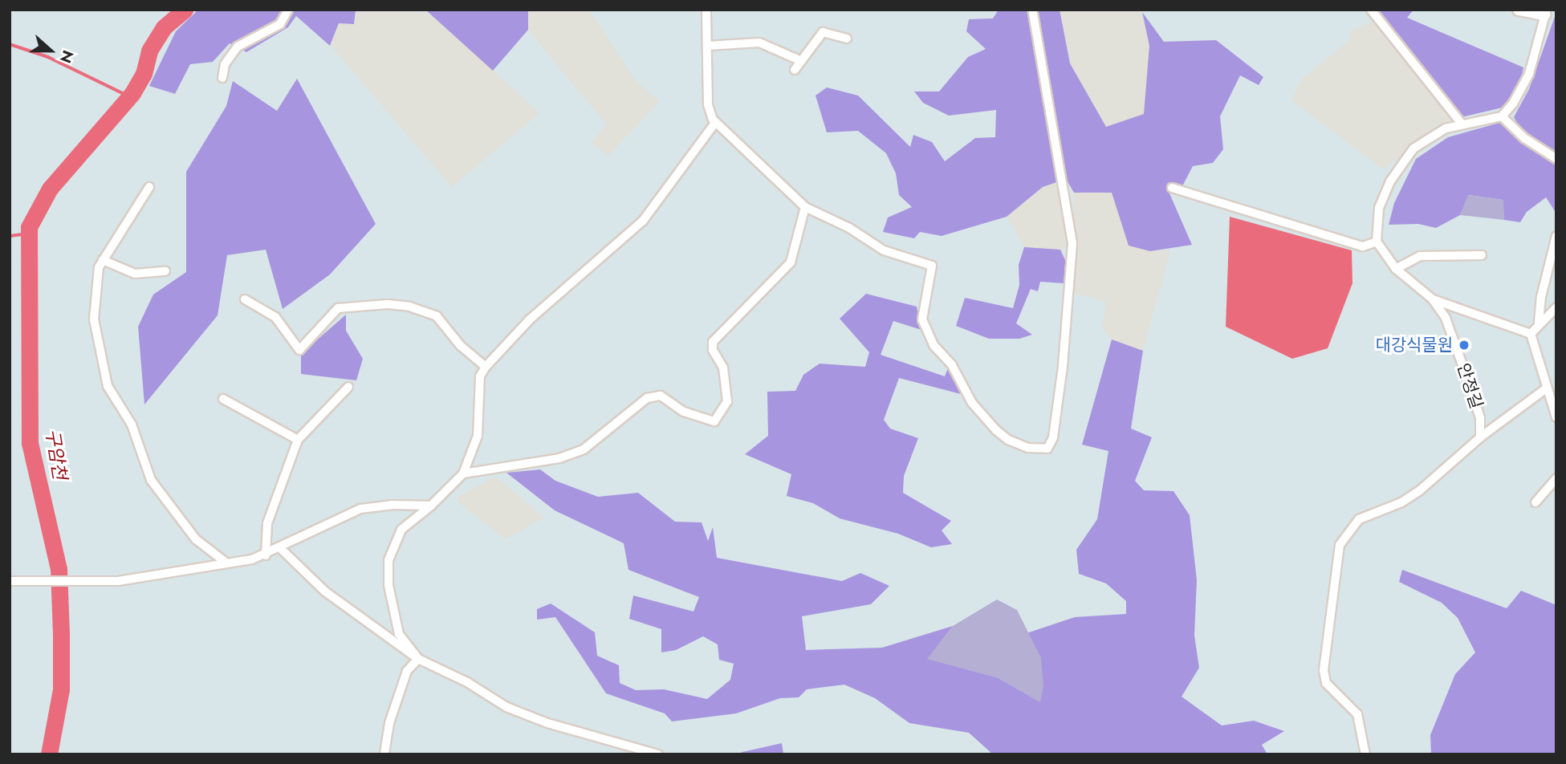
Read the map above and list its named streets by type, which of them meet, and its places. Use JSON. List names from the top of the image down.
{
  "streets": {
    "street": ["안정길"]
  },
  "water": ["구암천"],
  "places": ["대강식물원"],
  "north": "right"
}
